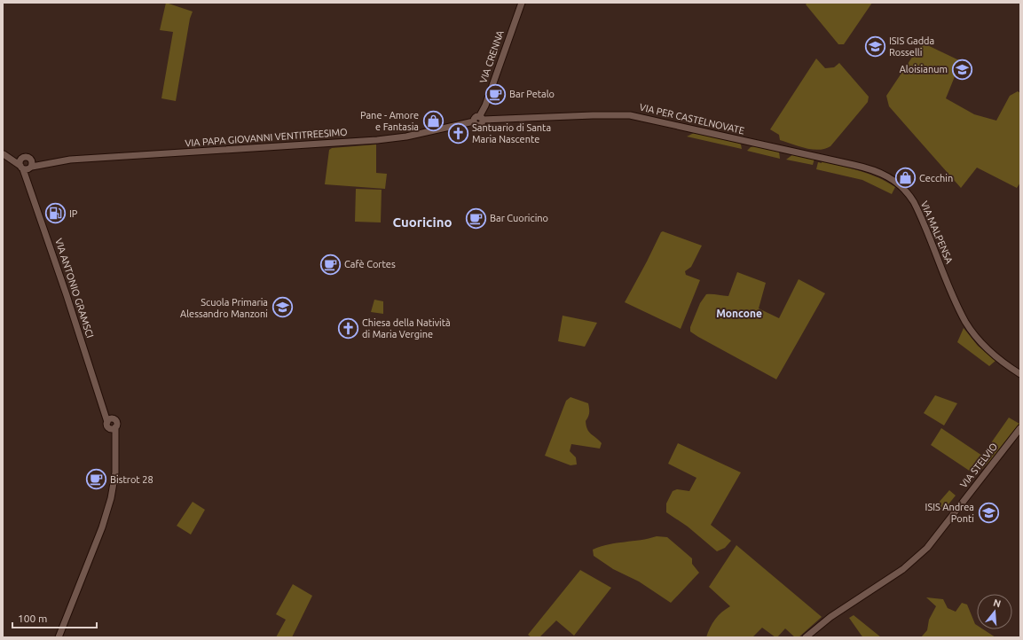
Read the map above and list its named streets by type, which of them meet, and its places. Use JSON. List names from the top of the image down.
{
  "streets": {
    "street": [
      "VIA CRENNA",
      "VIA PER CASTELNOVATE",
      "VIA PAPA GIOVANNI VENTITREESIMO",
      "VIA MALPENSA",
      "VIA ANTONIO GRAMSCI",
      "VIA STELVIO"
    ]
  },
  "crossings": [
    ["VIA CRENNA", "VIA PER CASTELNOVATE"],
    ["VIA CRENNA", "VIA PAPA GIOVANNI VENTITREESIMO"],
    ["VIA PER CASTELNOVATE", "VIA PAPA GIOVANNI VENTITREESIMO"],
    ["VIA PER CASTELNOVATE", "VIA MALPENSA"],
    ["VIA PAPA GIOVANNI VENTITREESIMO", "VIA ANTONIO GRAMSCI"]
  ],
  "districts": ["Cuoricino", "Moncone"],
  "places": {
    "school or university": [
      "ISIS Gadda Rosselli",
      "Aloisianum",
      "Scuola Primaria Alessandro Manzoni",
      "ISIS Andrea Ponti"
    ],
    "cafe": [
      "Bar Petalo",
      "Bar Cuoricino",
      "Cafè Cortes",
      "Bistrot 28"
    ],
    "shop": ["Pane - Amore e Fantasia", "Cecchin"],
    "church": ["Santuario di Santa Maria Nascente", "Chiesa della Natività di Maria Vergine"],
    "fuel station": ["IP"]
  },
  "scale_bar": "100 m",
  "north": "top"
}
